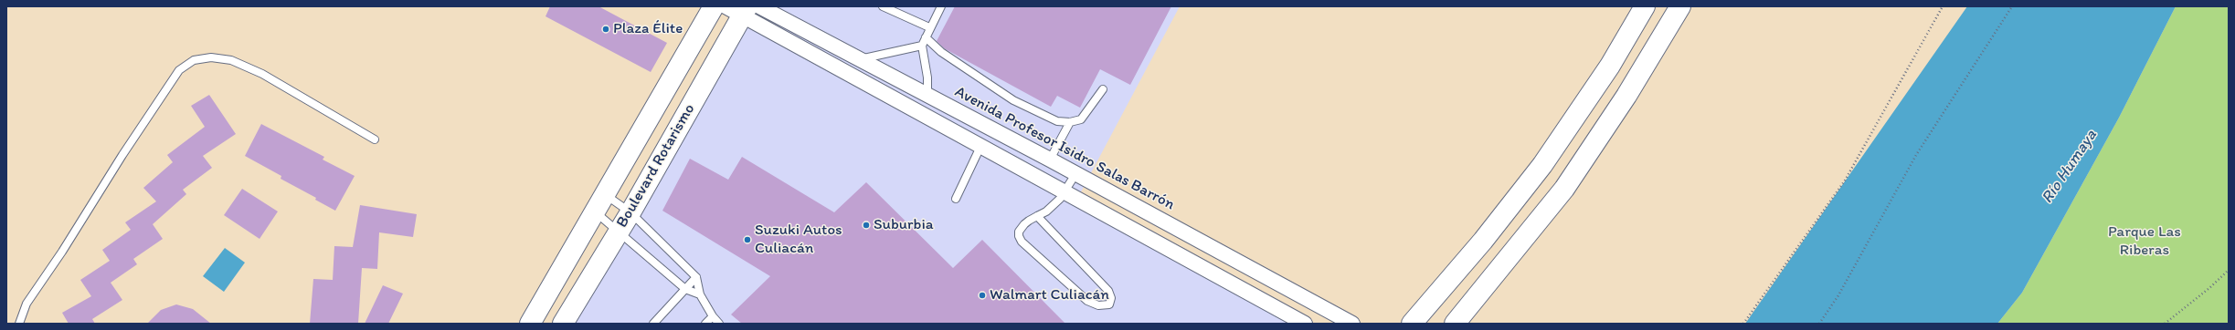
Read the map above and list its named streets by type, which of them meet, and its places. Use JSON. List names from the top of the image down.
{
  "streets": {
    "street": ["Avenida Profesor Isidro Salas Barrón", "Boulevard Rotarismo"]
  },
  "water": ["Río Humaya"],
  "parks": ["Parque Las Riberas"],
  "places": [
    "Plaza Élite",
    "Suburbia",
    "Suzuki Autos Culiacán",
    "Walmart Culiacán"
  ]
}
